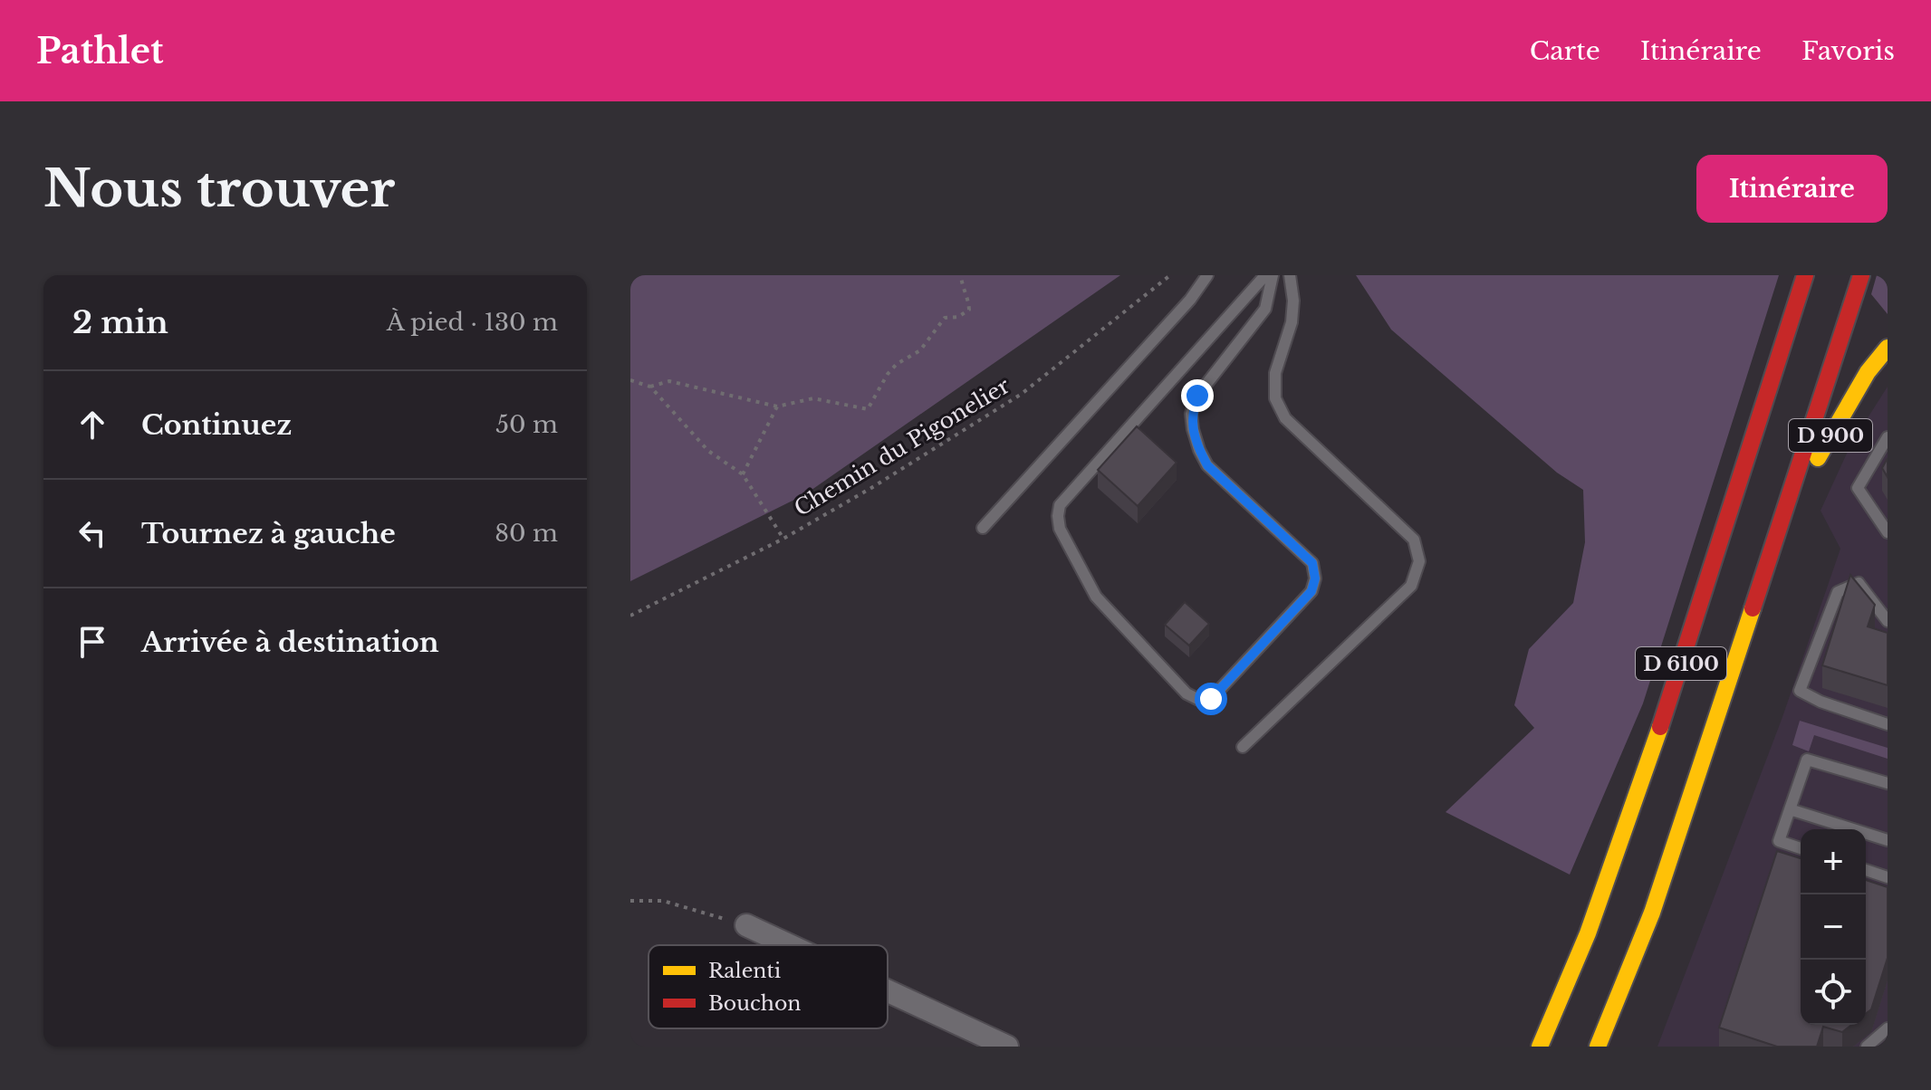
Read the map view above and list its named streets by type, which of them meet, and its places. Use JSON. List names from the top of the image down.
{
  "streets": {
    "main road": ["D 900", "D 6100"],
    "path": ["Chemin du Pigonelier"]
  },
  "crossings": [
    ["D 900", "D 6100"]
  ],
  "legend": ["Ralenti", "Bouchon"],
  "page": {
    "header": "Pathlet",
    "nav": ["Carte", "Itinéraire", "Favoris"],
    "buttons": "Itinéraire",
    "title": "Nous trouver",
    "heading": ["2 min", "À pied · 130 m"],
    "list": [
      ["Continuez", "50 m"],
      ["Tournez à gauche", "80 m"],
      "Arrivée à destination"
    ],
    "map_buttons": ["+", "−"]
  }
}
